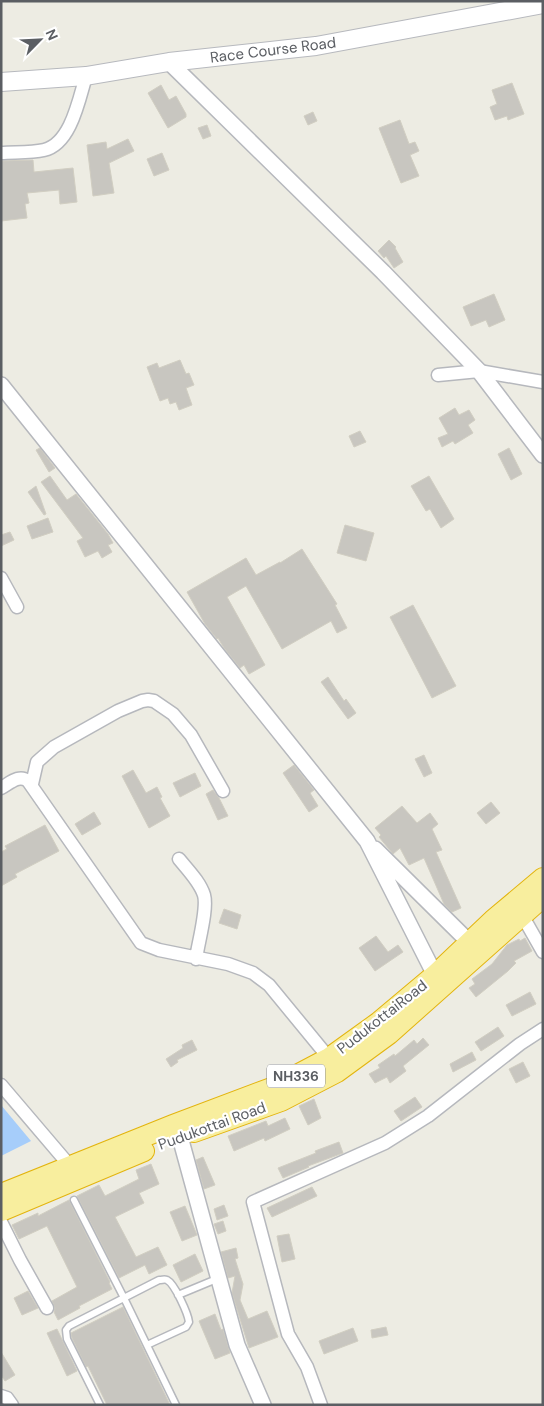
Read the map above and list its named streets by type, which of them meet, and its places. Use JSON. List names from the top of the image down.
{
  "streets": {
    "highway": ["PudukottaiRoad", "NH336", "Pudukottai Road"],
    "main road": ["Race Course Road"]
  },
  "crossings": [
    ["PudukottaiRoad", "Pudukottai Road"],
    ["NH336", "Pudukottai Road"]
  ],
  "north": "top right"
}
